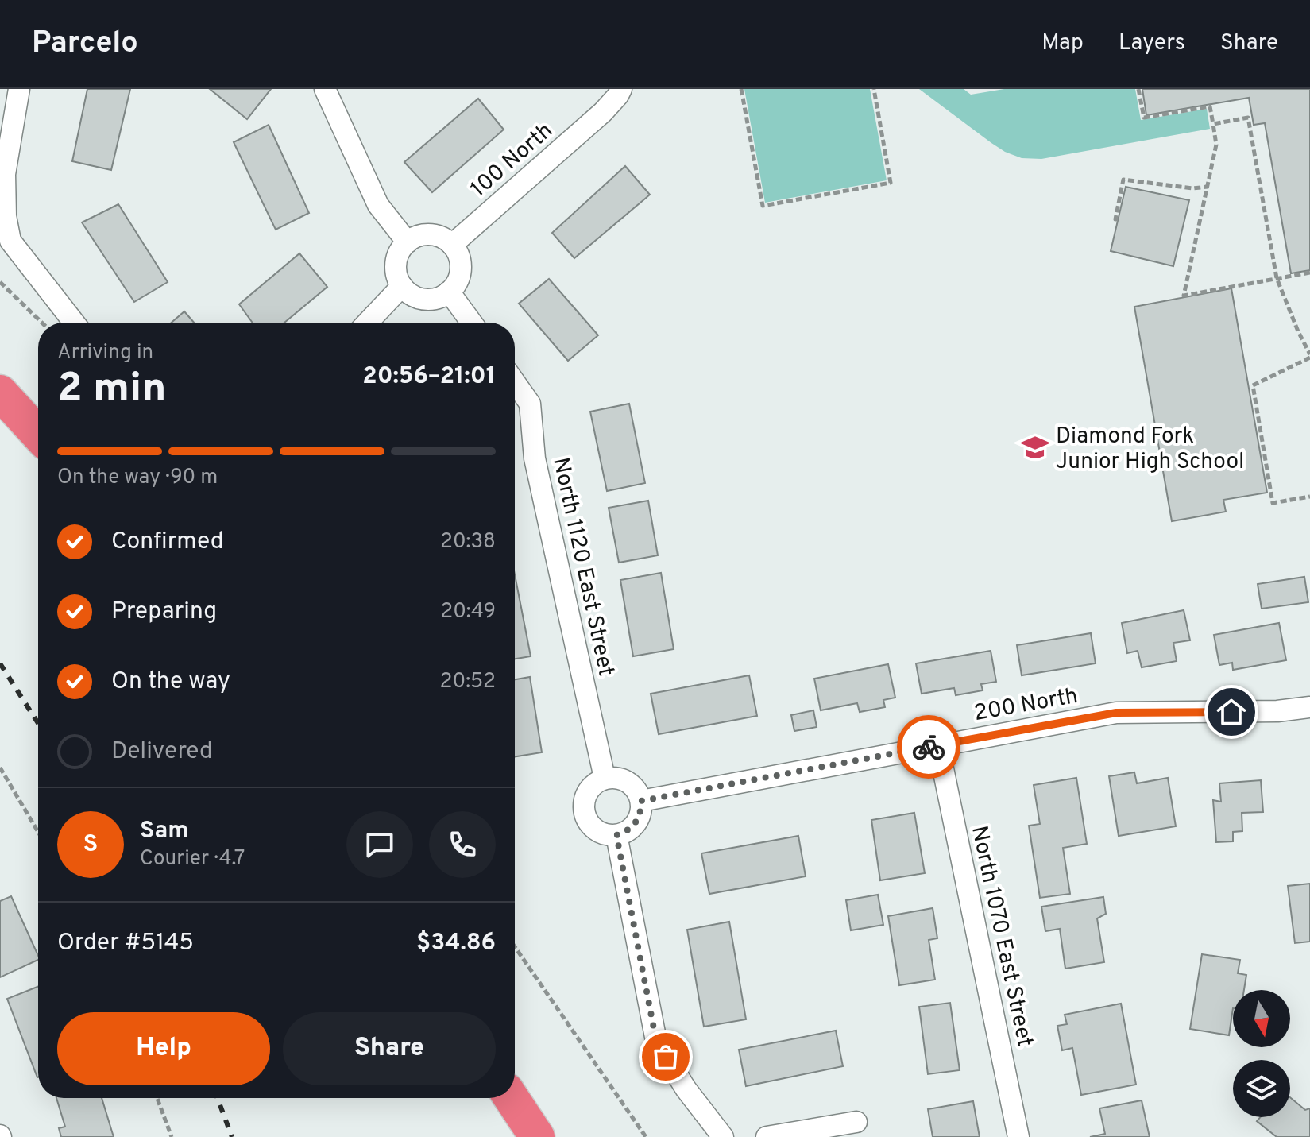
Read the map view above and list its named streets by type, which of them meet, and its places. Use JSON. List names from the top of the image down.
{
  "streets": {
    "street": [
      "100 North",
      "North 1120 East Street",
      "200 North",
      "North 1070 East Street"
    ]
  },
  "crossings": [
    ["North 1120 East Street", "200 North"],
    ["200 North", "North 1070 East Street"]
  ],
  "places": {
    "school or university": ["Diamond Fork Junior High School"]
  },
  "north": "bottom",
  "page": {
    "header": "Parcelo",
    "nav": ["Map", "Layers", "Share"],
    "heading": ["2 min", "Arriving in", "20:56–21:01"],
    "panel": [
      "Sam",
      "Courier · 4.7",
      "Order #5145",
      "$34.86"
    ],
    "bar": "On the way · 90 m",
    "list": [
      ["Confirmed", "20:38"],
      ["Preparing", "20:49"],
      ["On the way", "20:52"],
      "Delivered"
    ],
    "round": "S",
    "buttons": ["Help", "Share"]
  }
}
